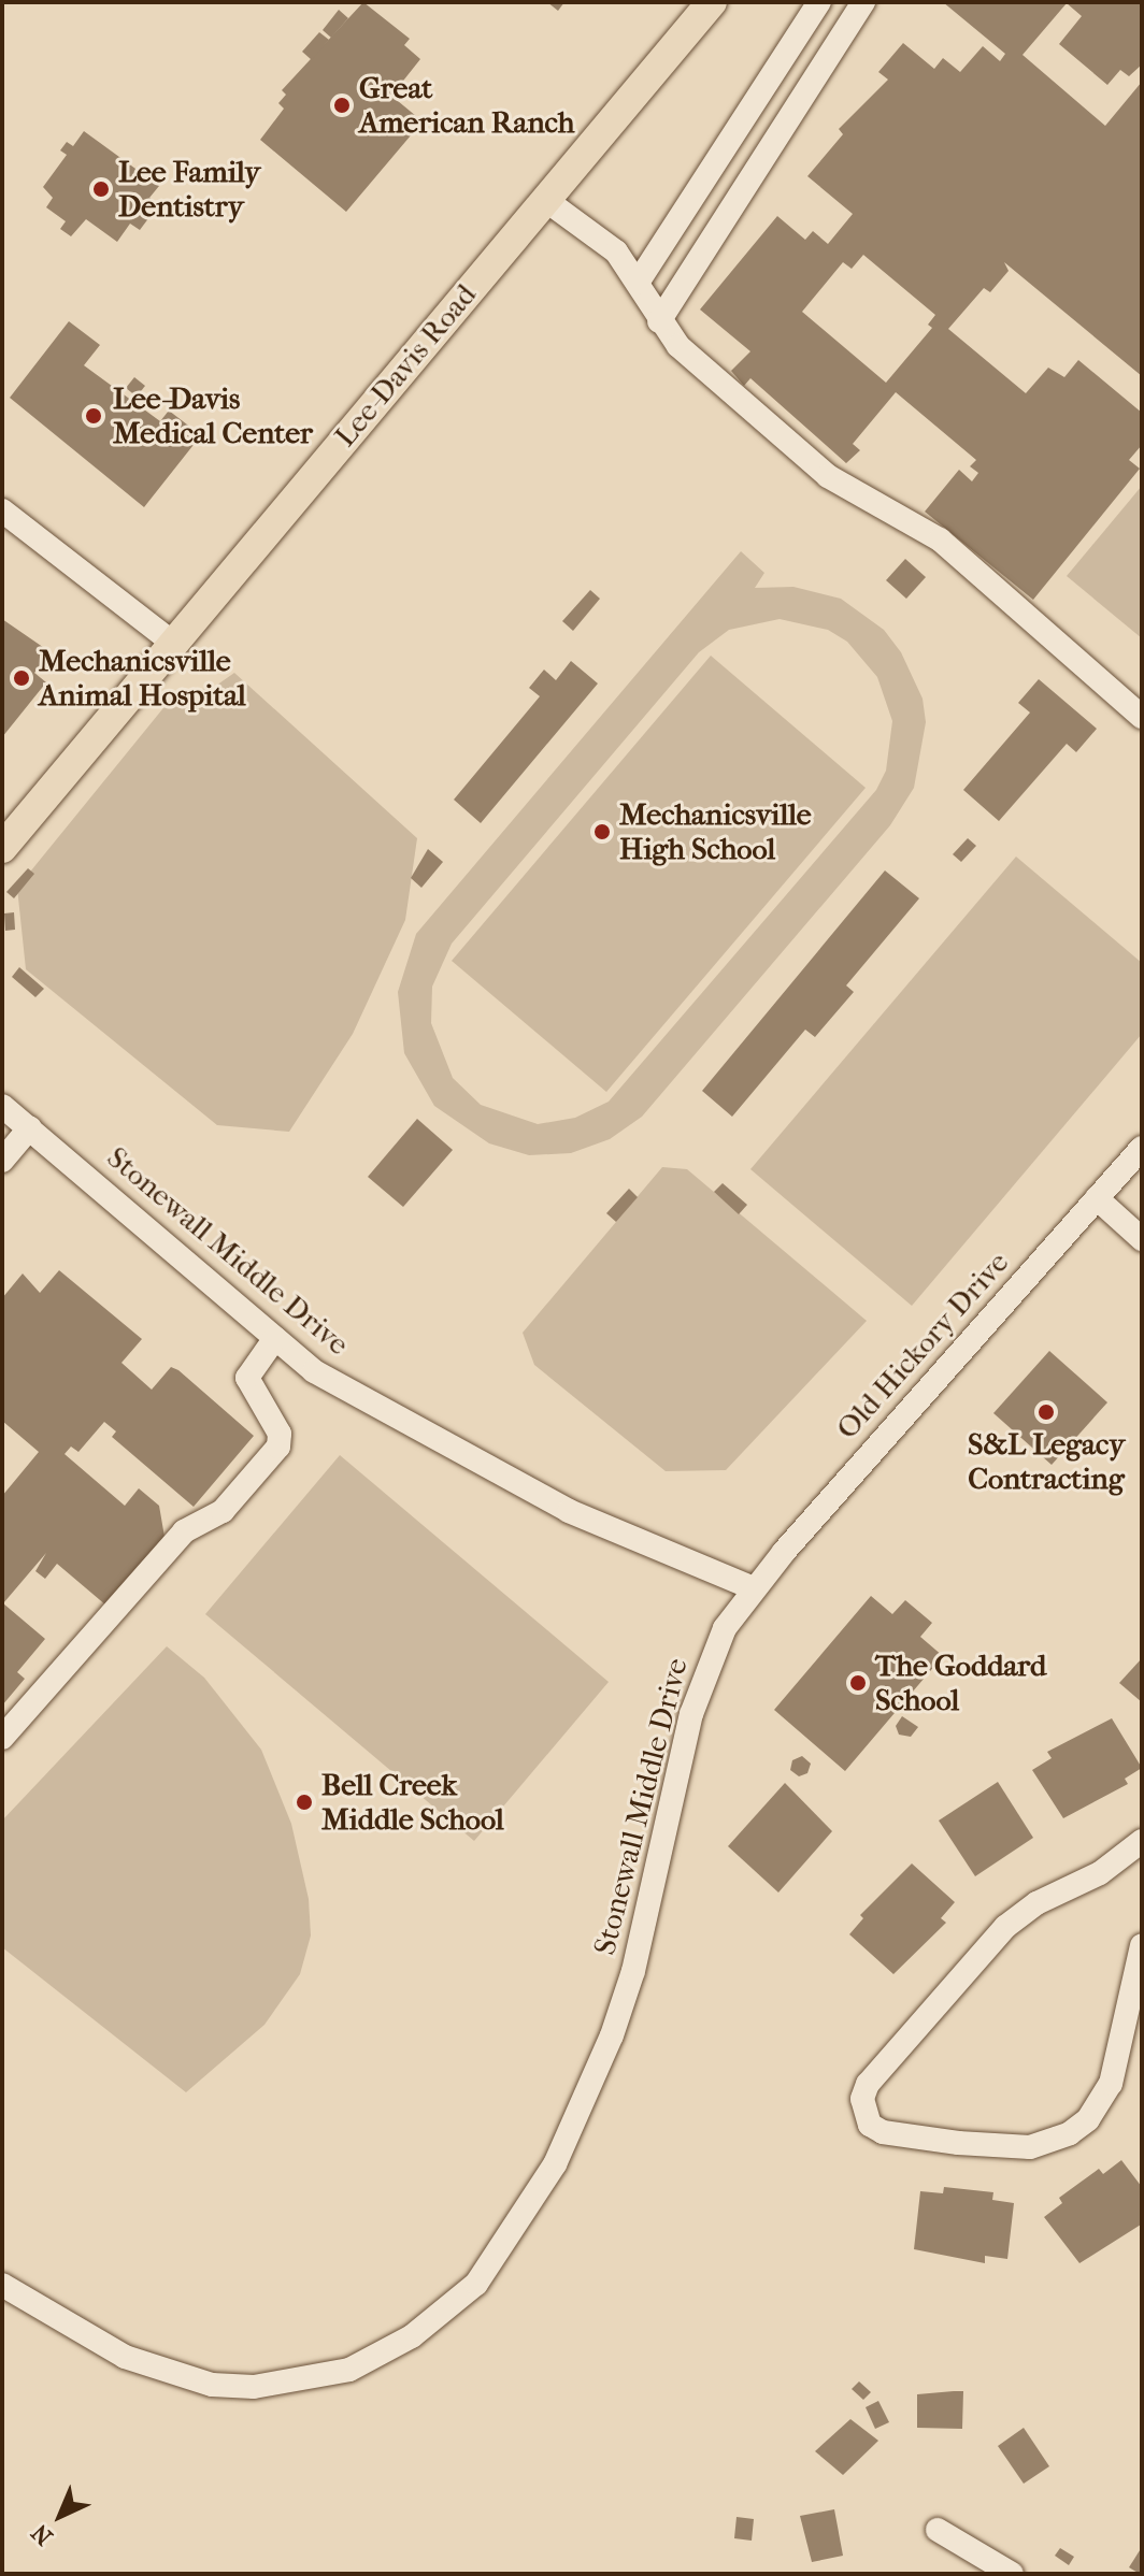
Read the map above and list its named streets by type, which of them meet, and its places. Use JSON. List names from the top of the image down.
{
  "streets": {
    "main road": ["Lee-Davis Road"],
    "street": ["Stonewall Middle Drive", "Old Hickory Drive"]
  },
  "crossings": [
    ["Stonewall Middle Drive", "Old Hickory Drive"]
  ],
  "places": [
    "Great American Ranch",
    "Lee Family Dentistry",
    "Lee-Davis Medical Center",
    "Mechanicsville Animal Hospital",
    "Mechanicsville High School",
    "S&L Legacy Contracting",
    "The Goddard School",
    "Bell Creek Middle School"
  ],
  "north": "bottom left"
}
